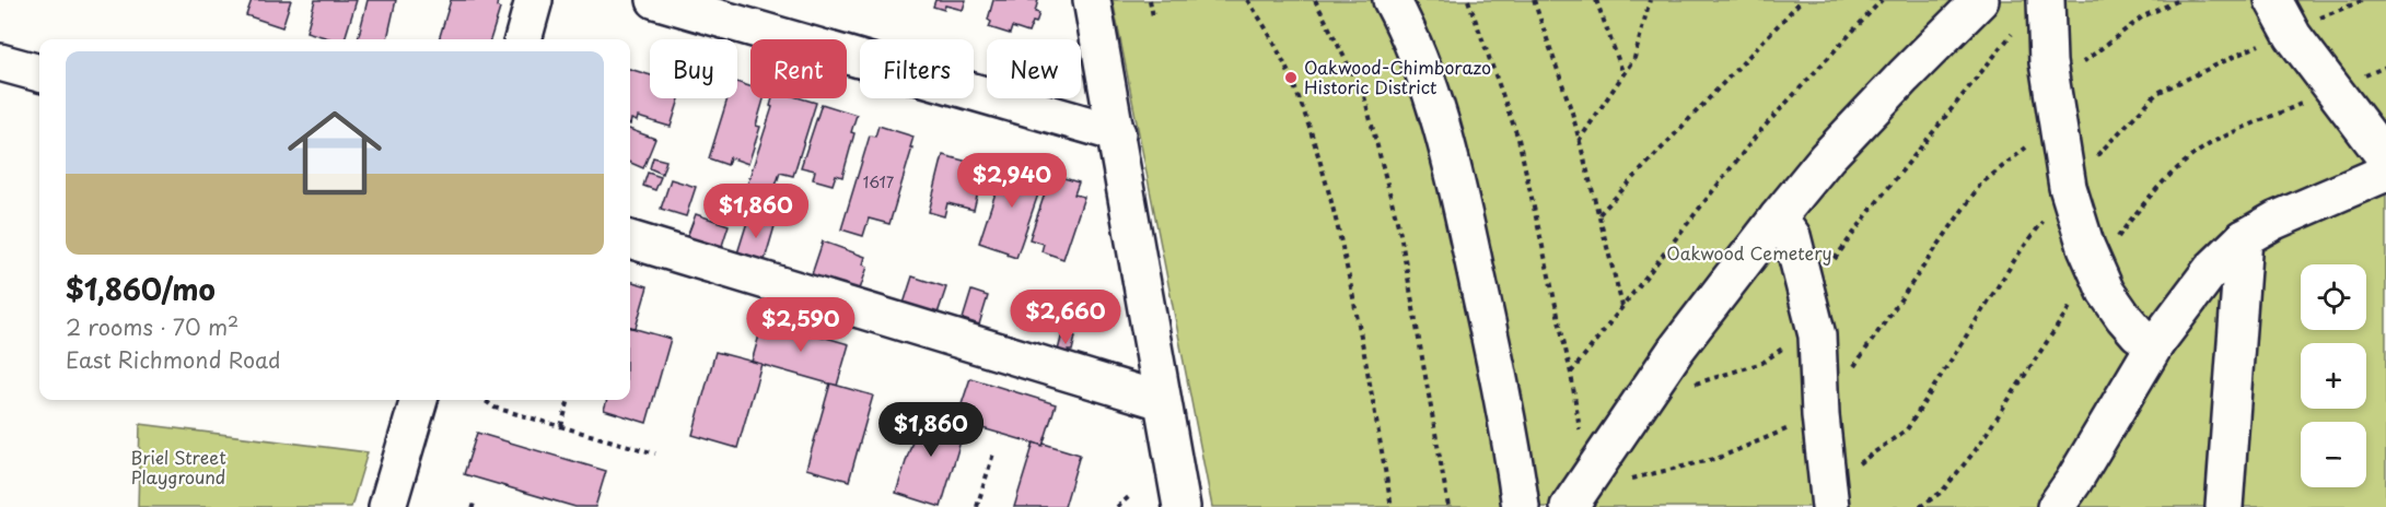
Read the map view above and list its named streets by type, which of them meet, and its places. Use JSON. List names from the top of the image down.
{
  "parks": ["Oakwood Cemetery", "Briel Street Playground"],
  "places": ["Oakwood-Chimborazo Historic District"],
  "house_numbers": ["1617"],
  "page": {
    "chip": [
      "Buy",
      "Rent",
      "Filters",
      "New"
    ],
    "list": [
      {
        "name": "$1,860/mo",
        "note": "2 rooms · 70 m² · East Richmond Road"
      }
    ],
    "price": [
      "$2,940",
      "$1,860",
      "$2,660",
      "$2,590",
      "$1,860"
    ],
    "map_buttons": ["+", "−"]
  }
}
